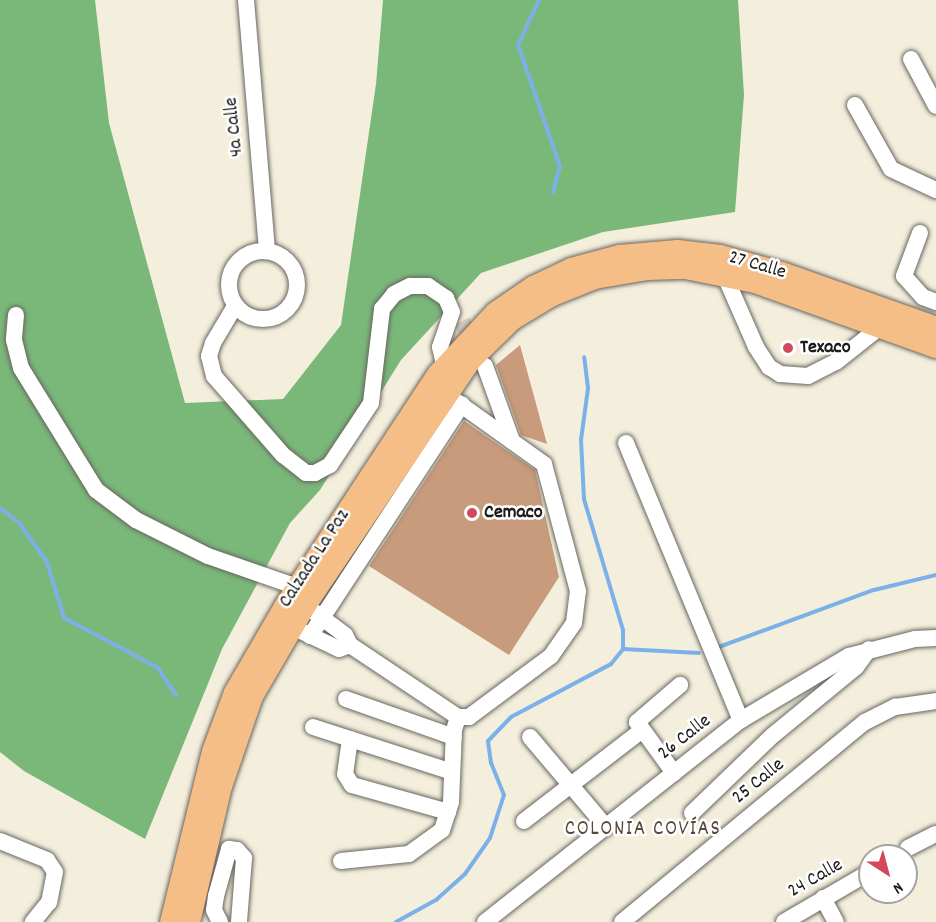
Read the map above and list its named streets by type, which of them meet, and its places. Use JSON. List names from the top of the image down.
{
  "streets": {
    "main road": ["27 Calle", "Calzada La Paz"],
    "street": [
      "4a Calle",
      "26 Calle",
      "25 Calle",
      "24 Calle"
    ]
  },
  "crossings": [
    ["27 Calle", "Calzada La Paz"]
  ],
  "districts": ["COLONIA COVÍAS"],
  "places": ["Texaco", "Cemaco"],
  "north": "bottom right"
}
